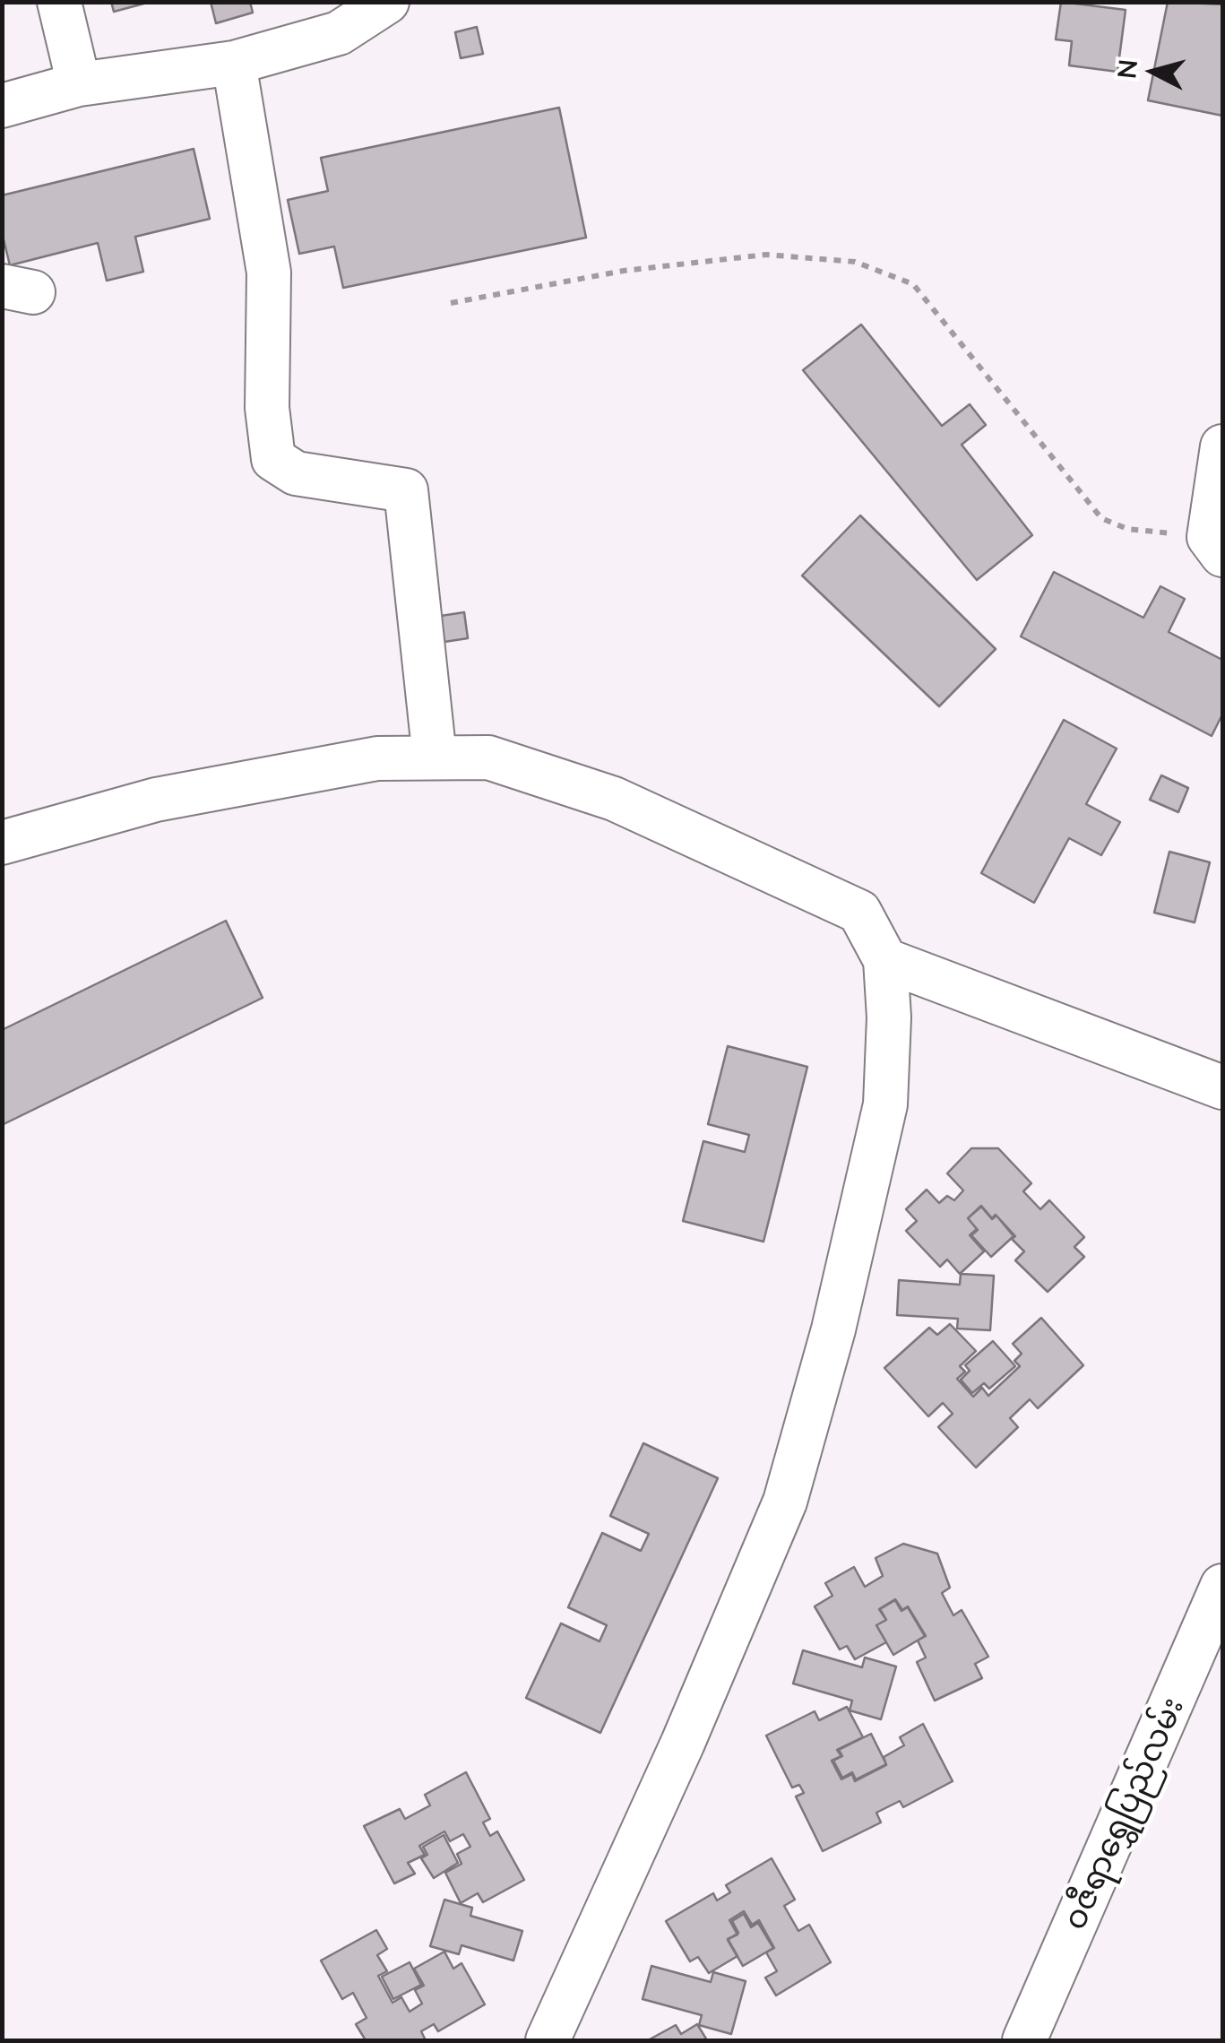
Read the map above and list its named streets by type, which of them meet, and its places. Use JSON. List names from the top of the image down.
{
  "streets": {
    "street": ["ဝဇီရာရွှေပြည်လမ်း"]
  },
  "north": "left"
}
